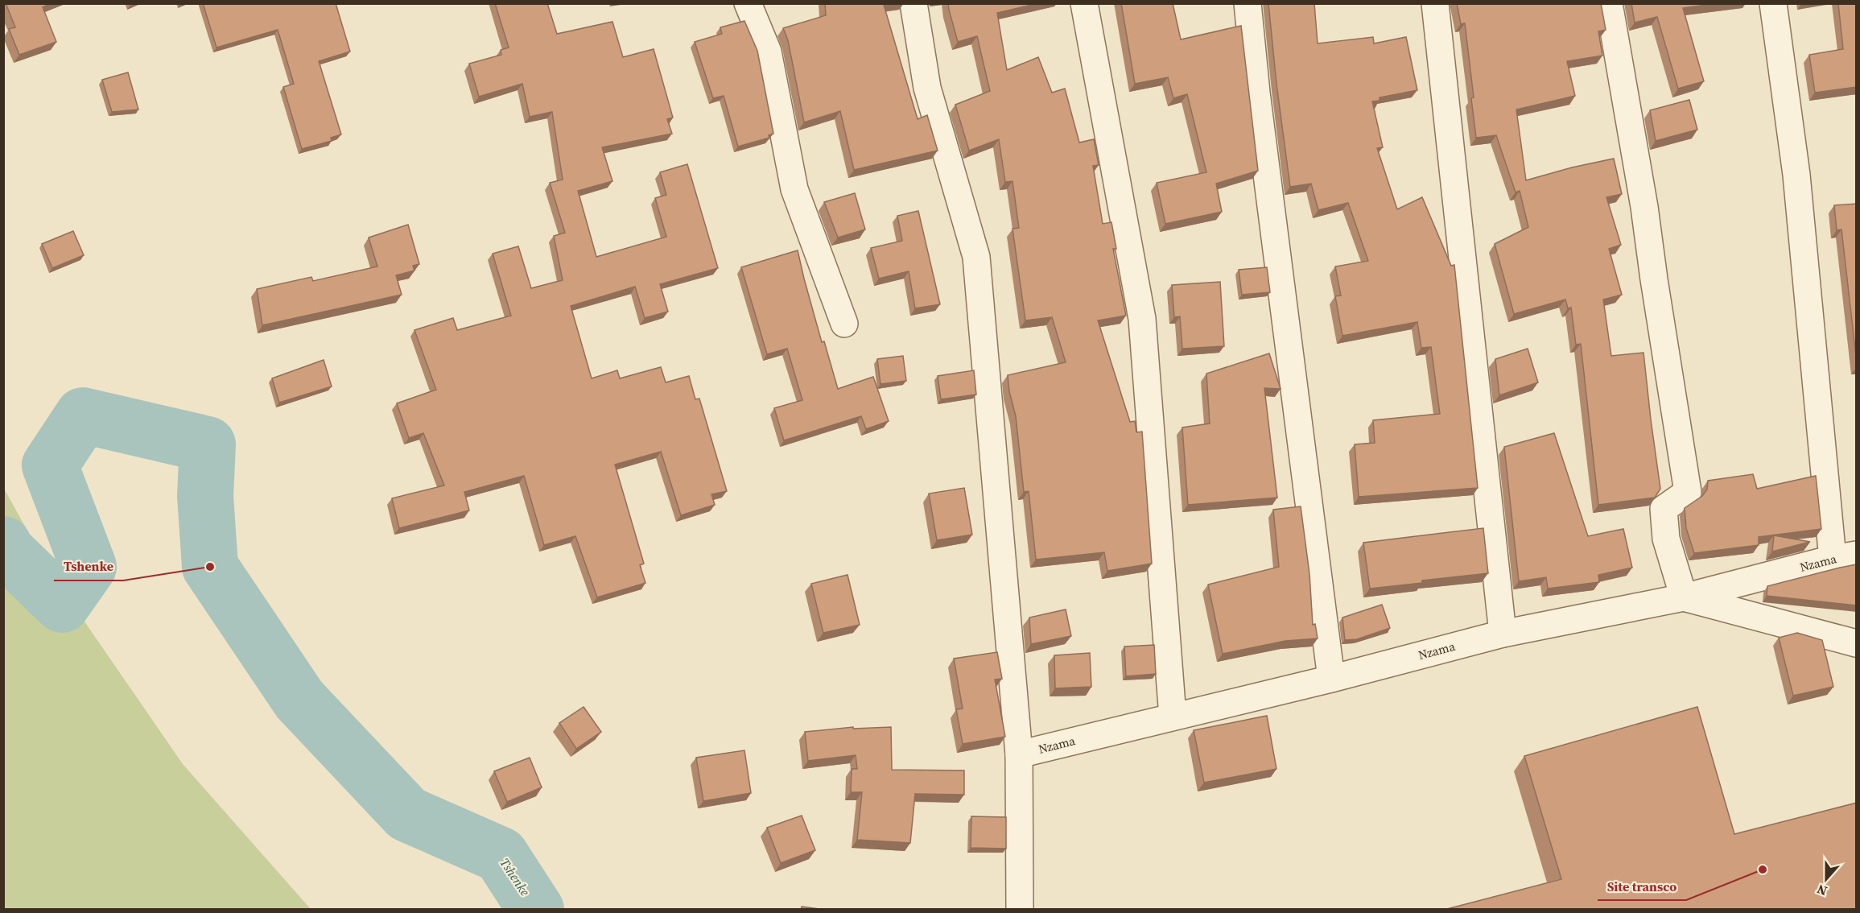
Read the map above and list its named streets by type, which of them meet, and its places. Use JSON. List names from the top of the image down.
{
  "streets": {
    "street": ["Nzama"]
  },
  "water": ["Tshenke"],
  "places": ["Tshenke", "Site transco"],
  "north": "bottom"
}
